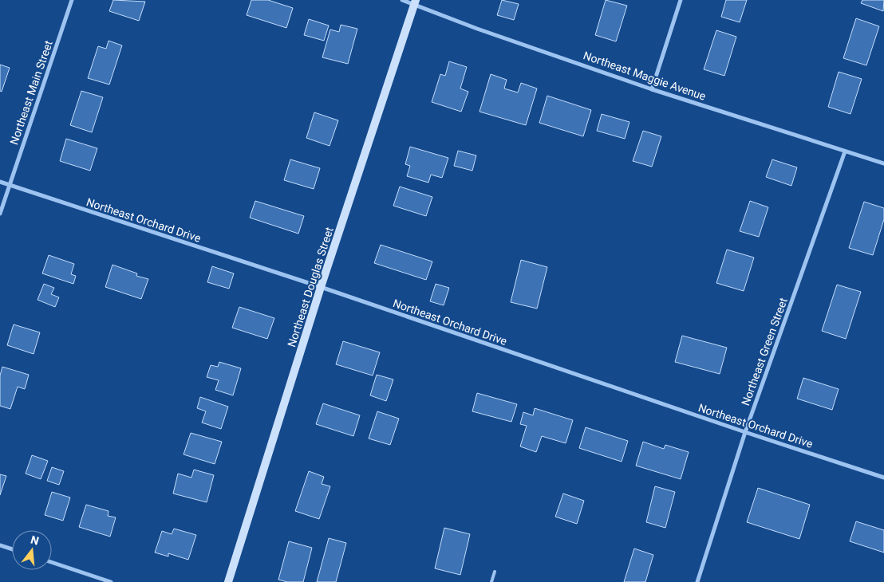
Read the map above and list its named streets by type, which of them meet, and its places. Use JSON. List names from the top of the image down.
{
  "streets": {
    "main road": ["Northeast Douglas Street"],
    "street": [
      "Northeast Maggie Avenue",
      "Northeast Main Street",
      "Northeast Orchard Drive",
      "Northeast Green Street"
    ]
  },
  "crossings": [
    ["Northeast Maggie Avenue", "Northeast Douglas Street"],
    ["Northeast Maggie Avenue", "Northeast Green Street"],
    ["Northeast Main Street", "Northeast Orchard Drive"],
    ["Northeast Orchard Drive", "Northeast Douglas Street"],
    ["Northeast Orchard Drive", "Northeast Green Street"]
  ],
  "north": "top"
}
